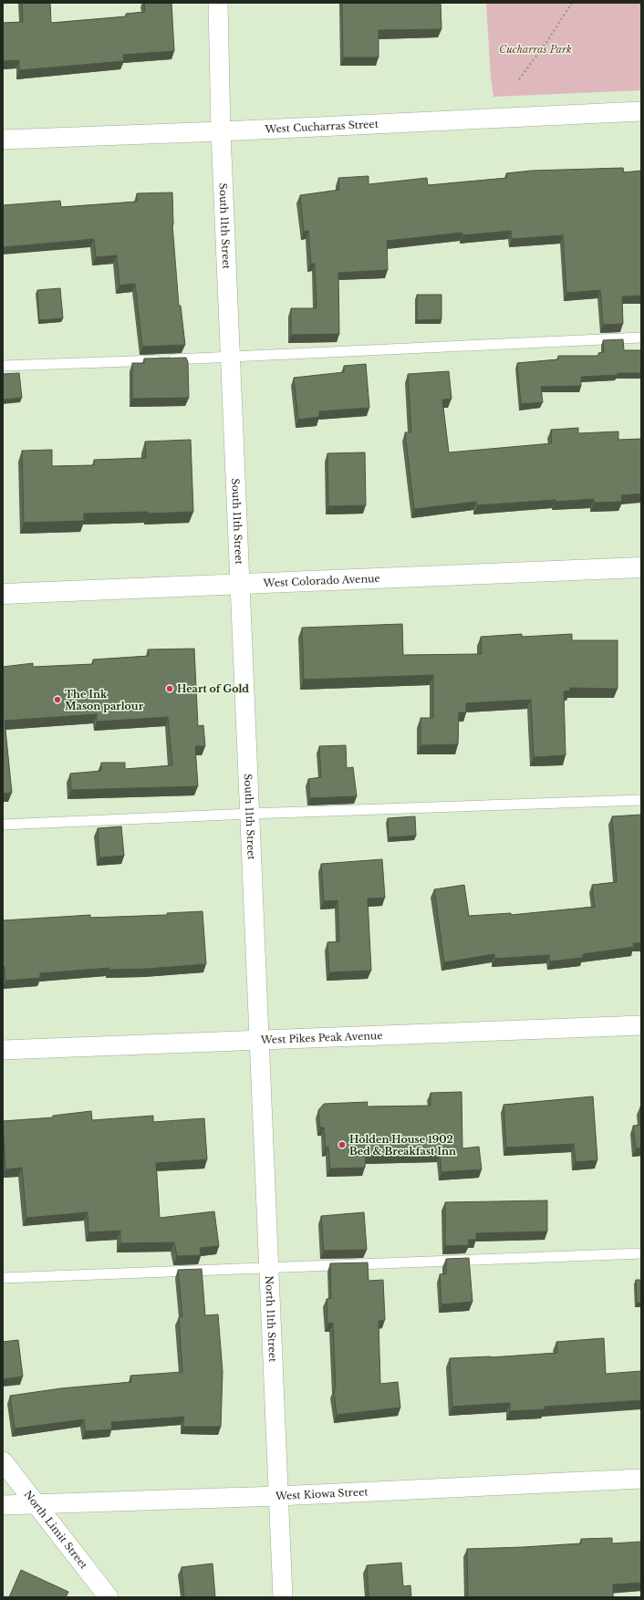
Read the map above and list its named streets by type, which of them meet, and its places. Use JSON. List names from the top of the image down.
{
  "streets": {
    "main road": ["West Colorado Avenue"],
    "street": [
      "West Cucharras Street",
      "South 11th Street",
      "West Pikes Peak Avenue",
      "North 11th Street",
      "West Kiowa Street",
      "North Limit Street"
    ]
  },
  "crossings": [
    ["West Cucharras Street", "South 11th Street"],
    ["South 11th Street", "West Colorado Avenue"],
    ["South 11th Street", "West Pikes Peak Avenue"],
    ["South 11th Street", "North 11th Street"],
    ["West Pikes Peak Avenue", "North 11th Street"],
    ["North 11th Street", "West Kiowa Street"],
    ["West Kiowa Street", "North Limit Street"]
  ],
  "parks": ["Cucharras Park"],
  "places": ["Heart of Gold", "The Ink Mason parlour", "Holden House 1902 Bed & Breakfast Inn"]
}
